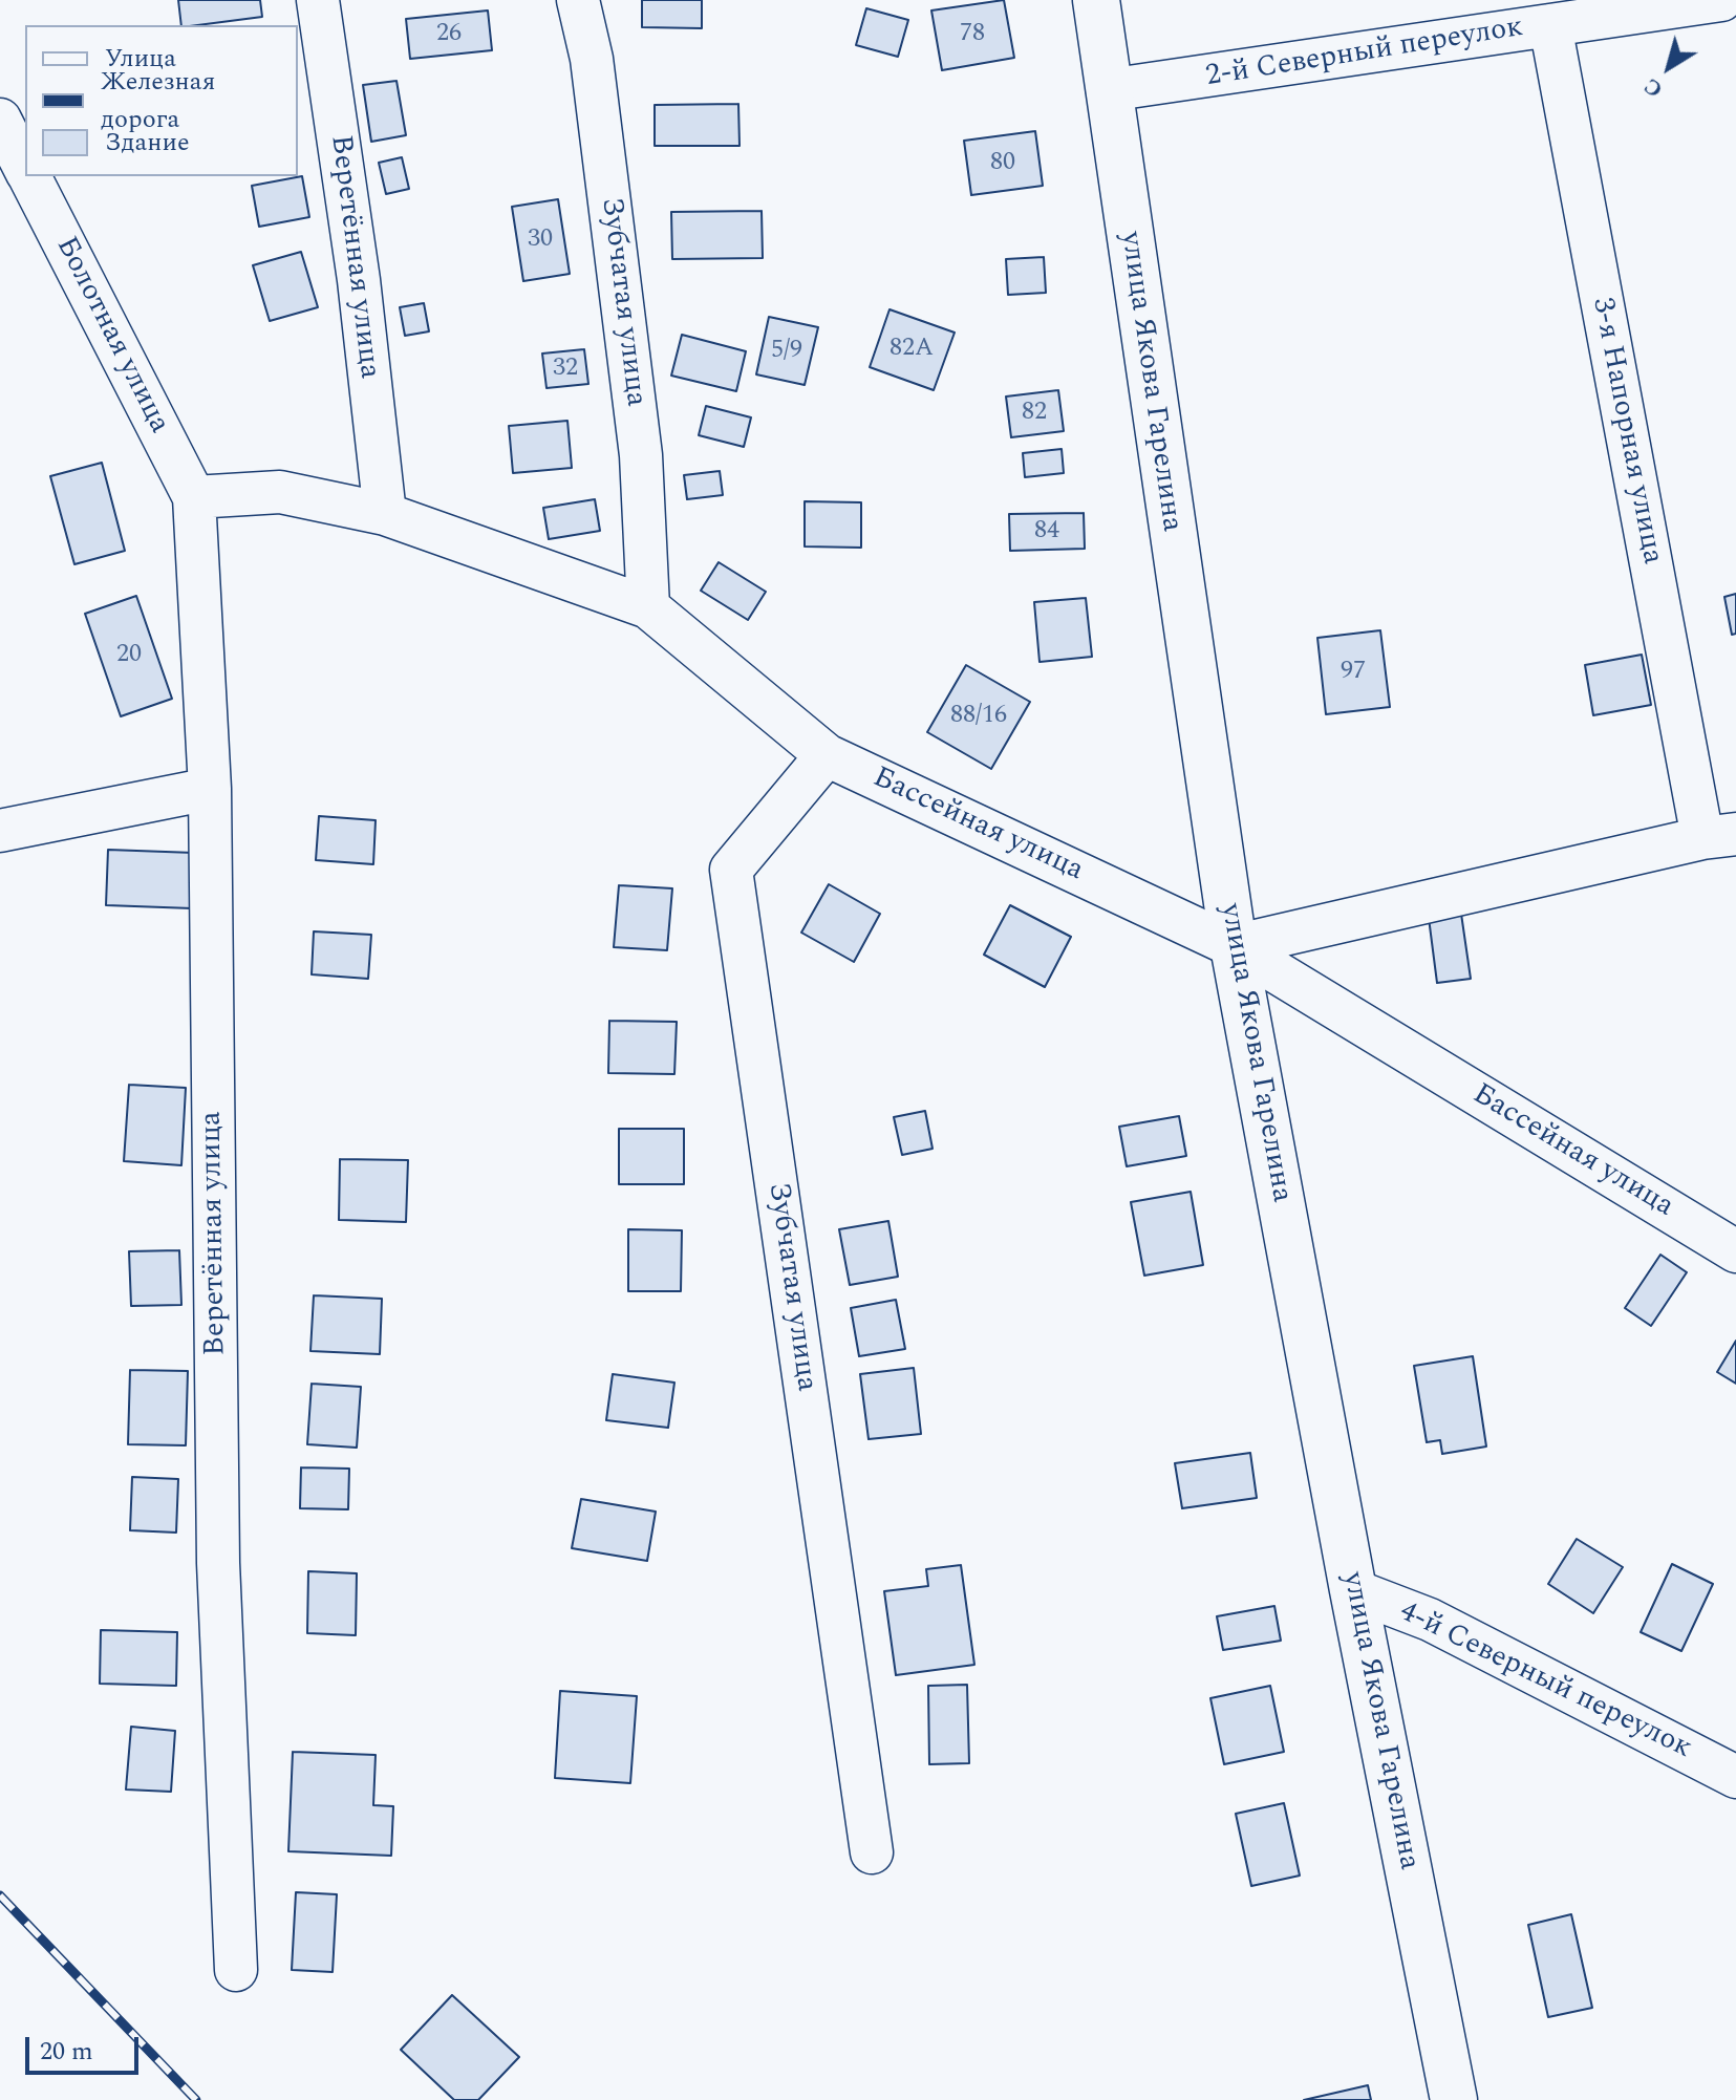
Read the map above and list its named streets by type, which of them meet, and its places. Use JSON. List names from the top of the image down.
{
  "streets": {
    "main road": ["улица Якова Гарелина"],
    "street": [
      "2-й Северный переулок",
      "Веретённая улица",
      "Зубчатая улица",
      "Болотная улица",
      "3-я Напорная улица",
      "Бассейная улица",
      "4-й Северный переулок"
    ]
  },
  "crossings": [
    ["2-й Северный переулок", "улица Якова Гарелина"],
    ["2-й Северный переулок", "3-я Напорная улица"],
    ["Веретённая улица", "Болотная улица"],
    ["Веретённая улица", "Бассейная улица"],
    ["Зубчатая улица", "Бассейная улица"],
    ["Болотная улица", "Бассейная улица"],
    ["улица Якова Гарелина", "Бассейная улица"],
    ["улица Якова Гарелина", "4-й Северный переулок"]
  ],
  "house_numbers": [
    "26",
    "78",
    "80",
    "30",
    "82А",
    "5/9",
    "32",
    "82",
    "84",
    "20",
    "97",
    "88/16"
  ],
  "legend": ["Улица", "Железная дорога", "Здание"],
  "scale_bar": "20 m",
  "north": "bottom left"
}
